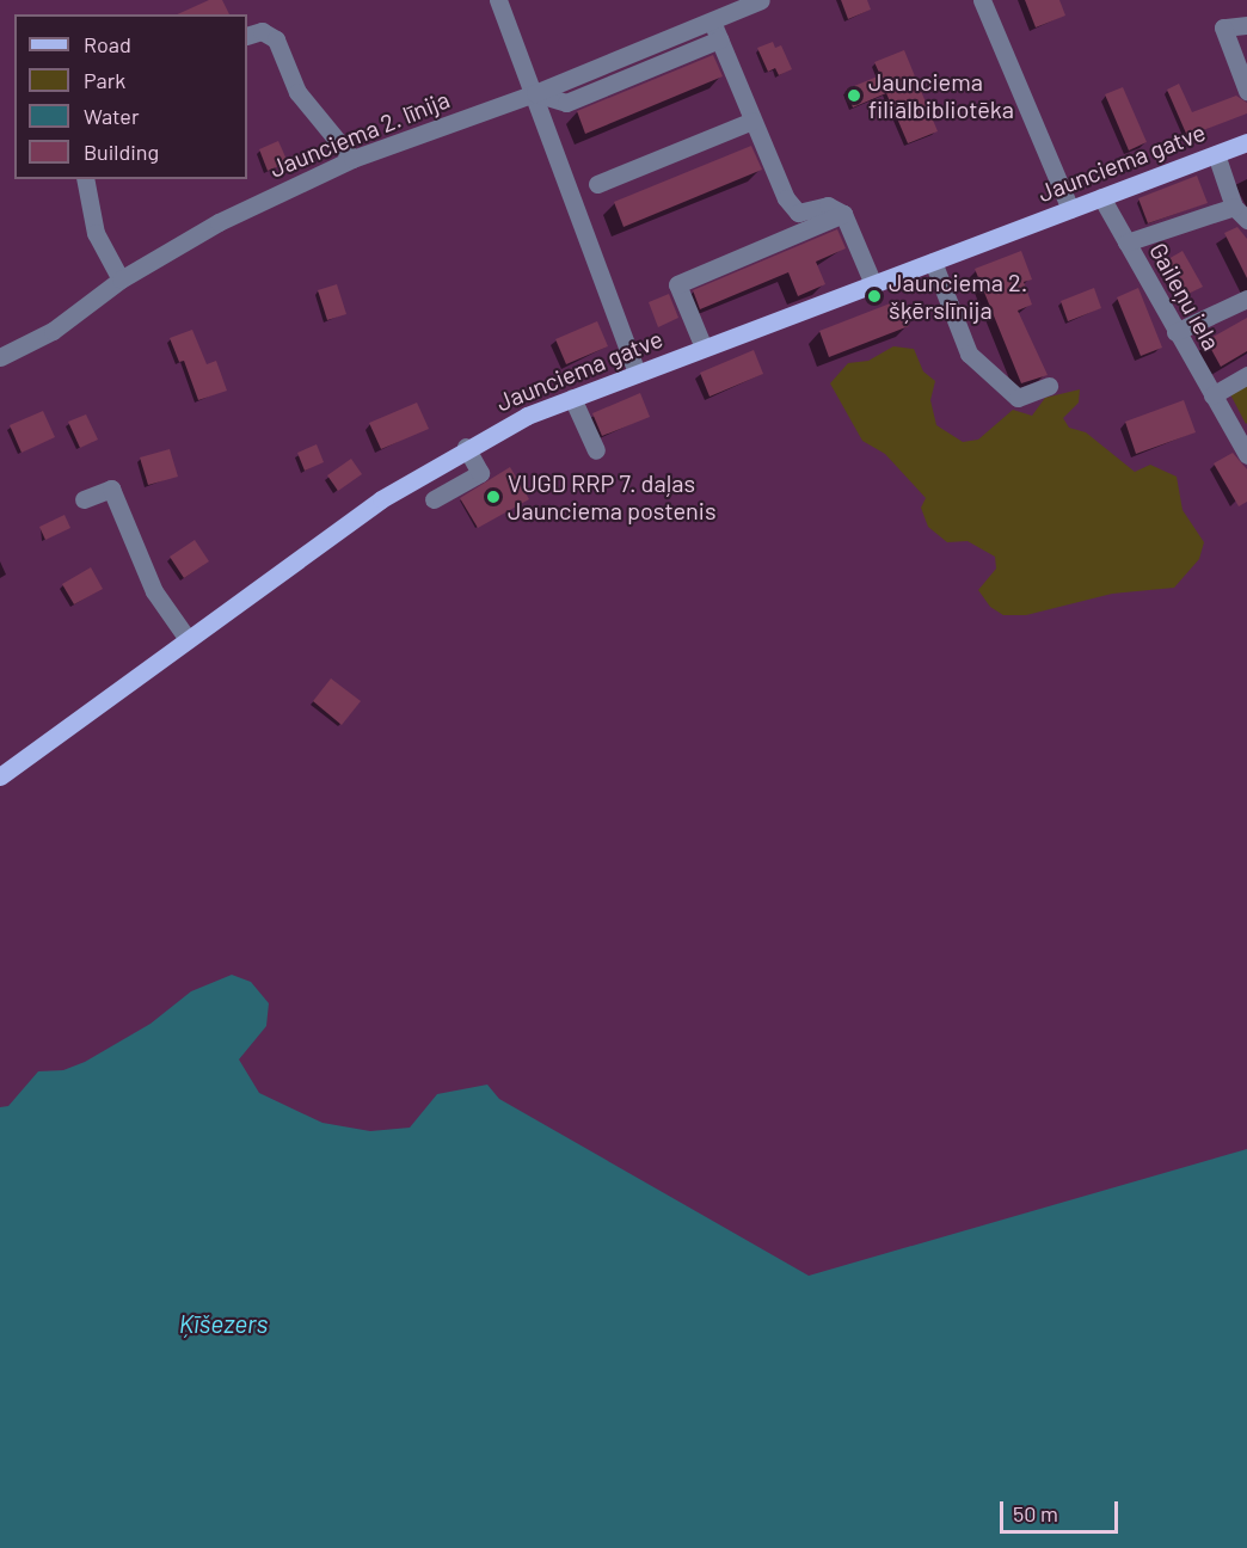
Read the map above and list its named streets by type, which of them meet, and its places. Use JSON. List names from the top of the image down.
{
  "streets": {
    "main road": ["Jaunciema gatve"],
    "street": ["Jaunciema 2. līnija", "Gaileņu iela"]
  },
  "crossings": [
    ["Jaunciema gatve", "Gaileņu iela"]
  ],
  "water": ["Ķīšezers"],
  "places": ["Jaunciema filiālbibliotēka", "Jaunciema 2. šķērslīnija", "VUGD RRP 7. daļas Jaunciema postenis"],
  "legend": [
    "Road",
    "Park",
    "Water",
    "Building"
  ],
  "scale_bar": "50 m"
}
